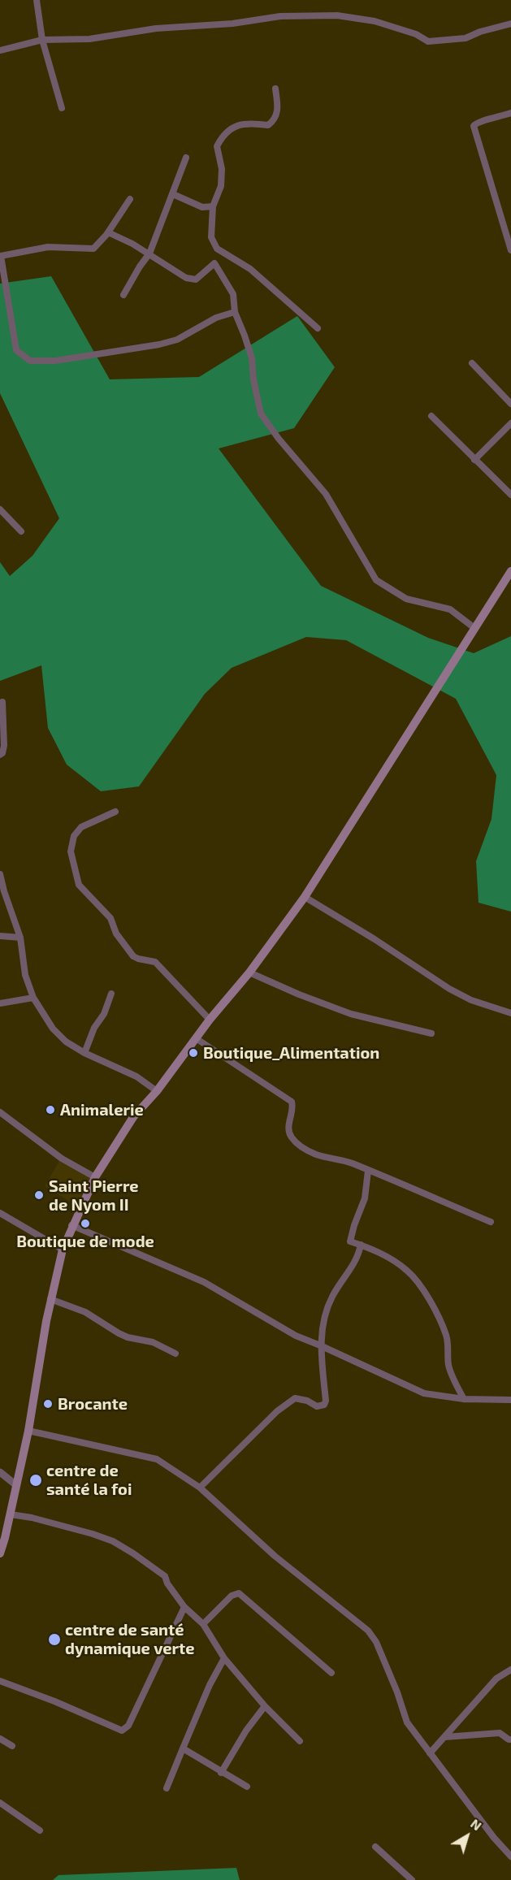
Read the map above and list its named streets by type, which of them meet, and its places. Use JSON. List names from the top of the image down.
{
  "places": [
    "Boutique_Alimentation",
    "Animalerie",
    "Saint Pierre de Nyom II",
    "Boutique de mode",
    "Brocante",
    "centre de santé la foi",
    "centre de santé dynamique verte"
  ],
  "north": "top right"
}
